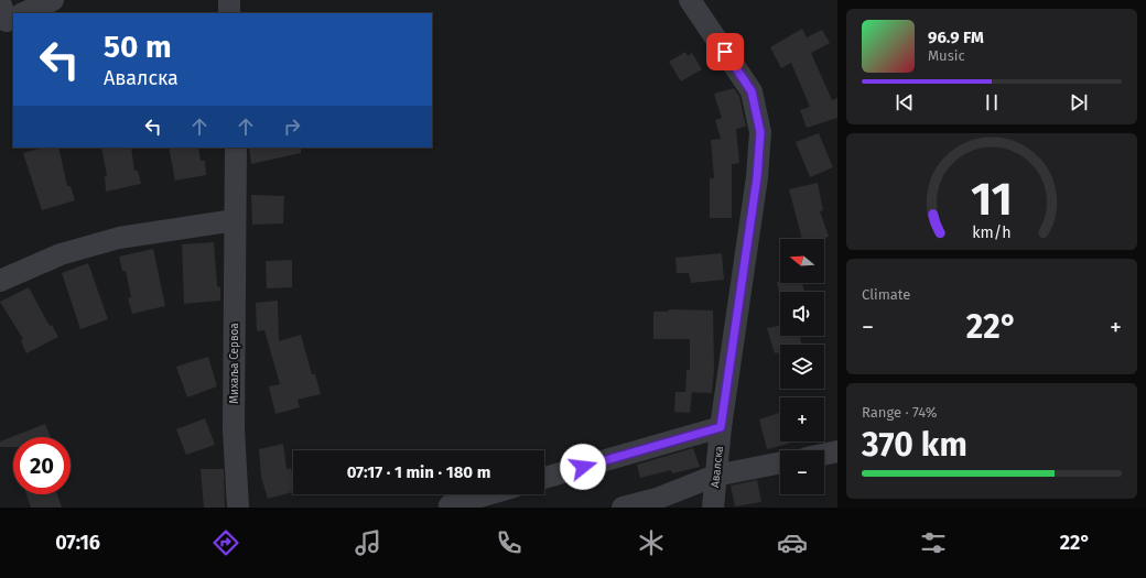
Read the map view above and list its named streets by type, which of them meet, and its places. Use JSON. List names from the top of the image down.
{
  "streets": {
    "street": ["Михаља Сервоа", "Авалска"]
  },
  "north": "left",
  "page": {
    "turn": ["50 m", "Авалска"],
    "song": ["96.9 FM", "Music"],
    "map_buttons": ["+", "−"],
    "tile": [
      "Climate",
      ["Range · 74%", "370 km"]
    ],
    "heat": ["−", "22°", "+"],
    "limit": "20",
    "trip": "07:17 · 1 min · 180 m",
    "tabs": ["07:16", "22°"],
    "gauge": ["11", "km/h"]
  }
}
